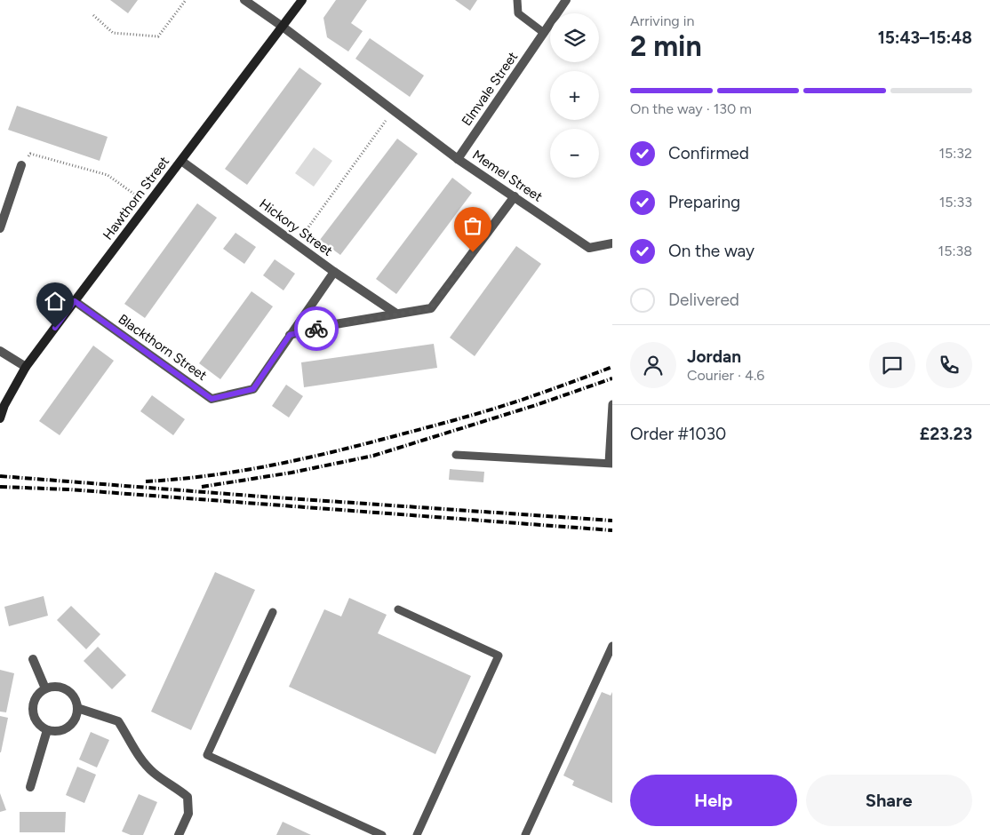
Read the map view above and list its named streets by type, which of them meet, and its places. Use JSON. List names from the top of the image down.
{
  "streets": {
    "main road": ["Hawthorn Street"],
    "street": [
      "Elmvale Street",
      "Memel Street",
      "Hickory Street",
      "Blackthorn Street"
    ]
  },
  "crossings": [
    ["Elmvale Street", "Memel Street"],
    ["Memel Street", "Hawthorn Street"],
    ["Hawthorn Street", "Hickory Street"],
    ["Hawthorn Street", "Blackthorn Street"],
    ["Hickory Street", "Blackthorn Street"]
  ],
  "page": {
    "heading": ["2 min", "Arriving in", "15:43–15:48"],
    "panel": [
      "Jordan",
      "Courier · 4.6",
      "Order #1030",
      "£23.23"
    ],
    "map_buttons": ["+", "−"],
    "bar": "On the way · 130 m",
    "list": [
      ["Confirmed", "15:32"],
      ["Preparing", "15:33"],
      ["On the way", "15:38"],
      "Delivered"
    ],
    "buttons": ["Help", "Share"]
  }
}
